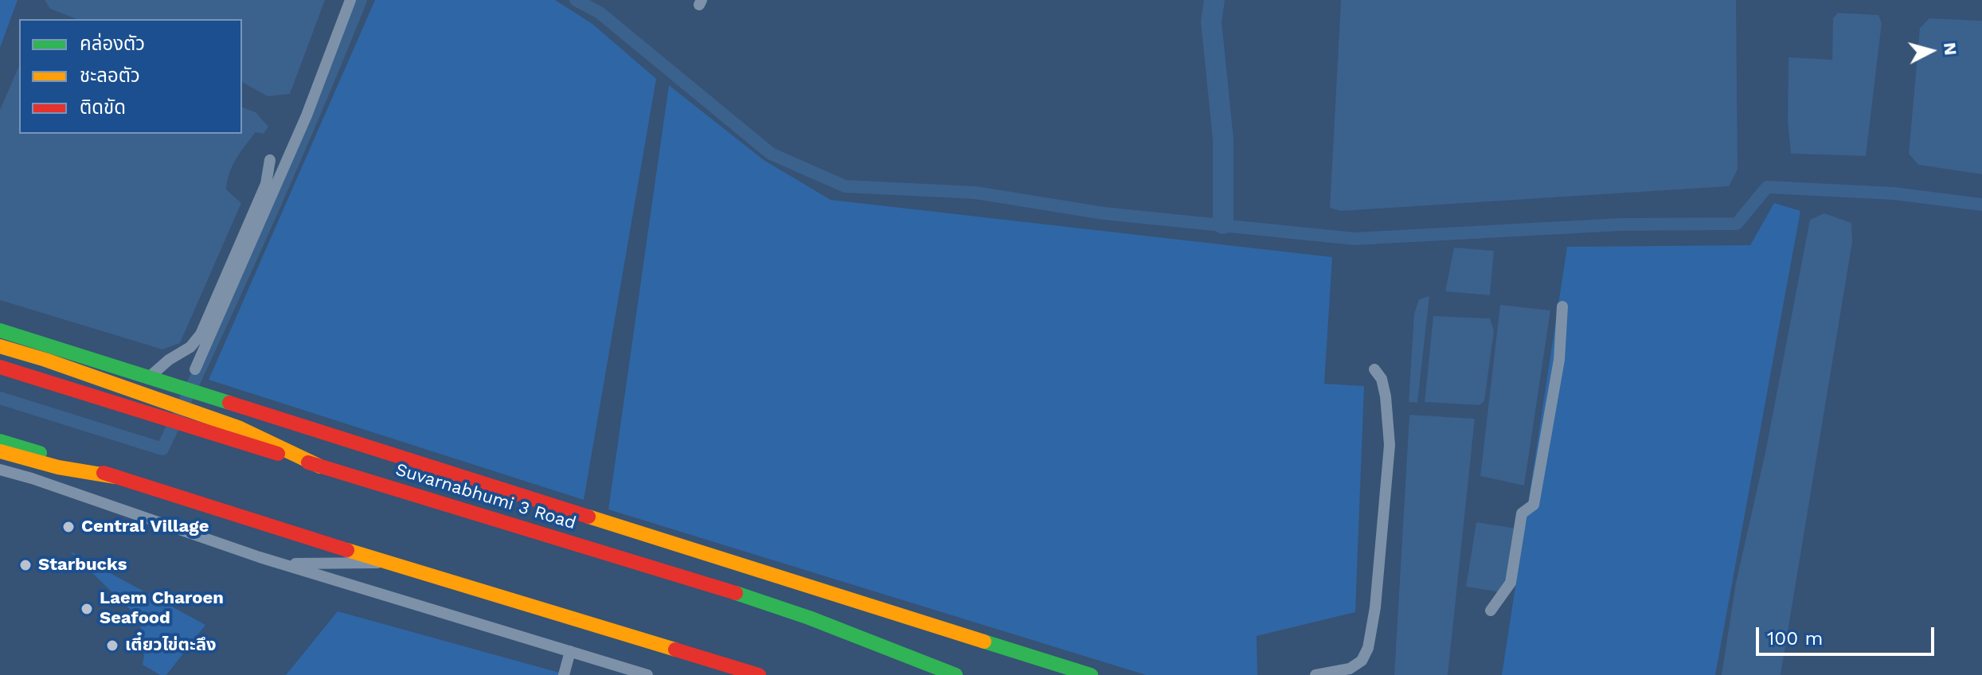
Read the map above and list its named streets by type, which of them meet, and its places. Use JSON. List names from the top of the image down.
{
  "streets": {
    "main road": ["Suvarnabhumi 3 Road"]
  },
  "places": [
    "Central Village",
    "Starbucks",
    "Laem Charoen Seafood",
    "เตี๋ยวไข่ตะลึง"
  ],
  "legend": ["คล่องตัว", "ชะลอตัว", "ติดขัด"],
  "scale_bar": "100 m",
  "north": "right"
}
